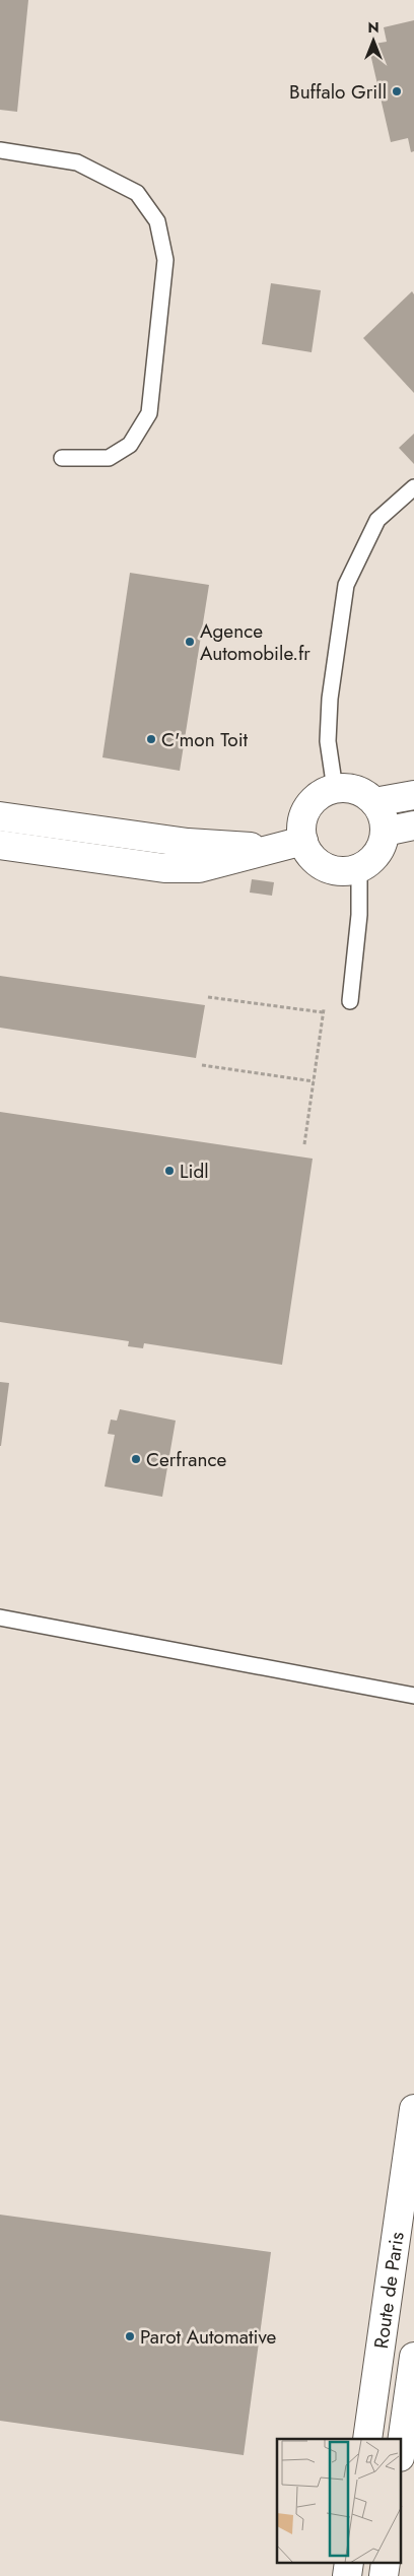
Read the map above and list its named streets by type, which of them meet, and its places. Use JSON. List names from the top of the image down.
{
  "streets": {
    "street": ["Route de Paris"]
  },
  "places": [
    "Buffalo Grill",
    "Agence Automobile.fr",
    "C'mon Toit",
    "Lidl",
    "Cerfrance",
    "Parot Automative"
  ],
  "north": "top"
}
